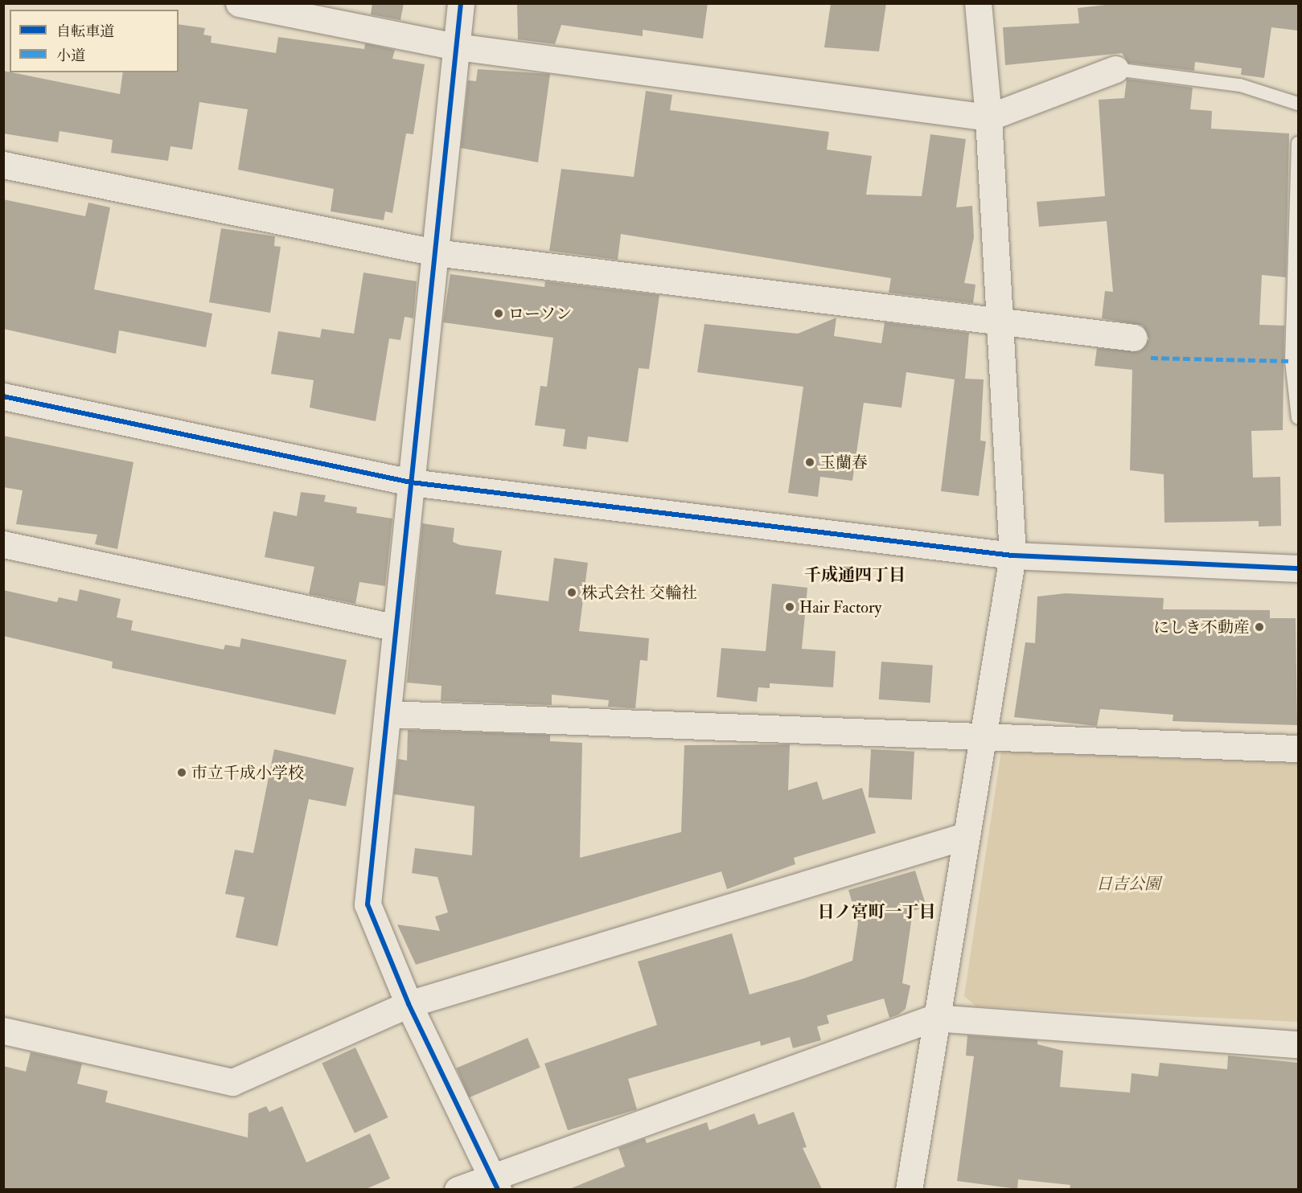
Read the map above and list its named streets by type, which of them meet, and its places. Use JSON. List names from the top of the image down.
{
  "districts": ["千成通四丁目", "日ノ宮町一丁目"],
  "parks": ["日吉公園"],
  "places": [
    "ローソン",
    "玉蘭春",
    "株式会社 交輪社",
    "Hair Factory",
    "にしき不動産",
    "市立千成小学校"
  ],
  "legend": ["自転車道", "小道"]
}
